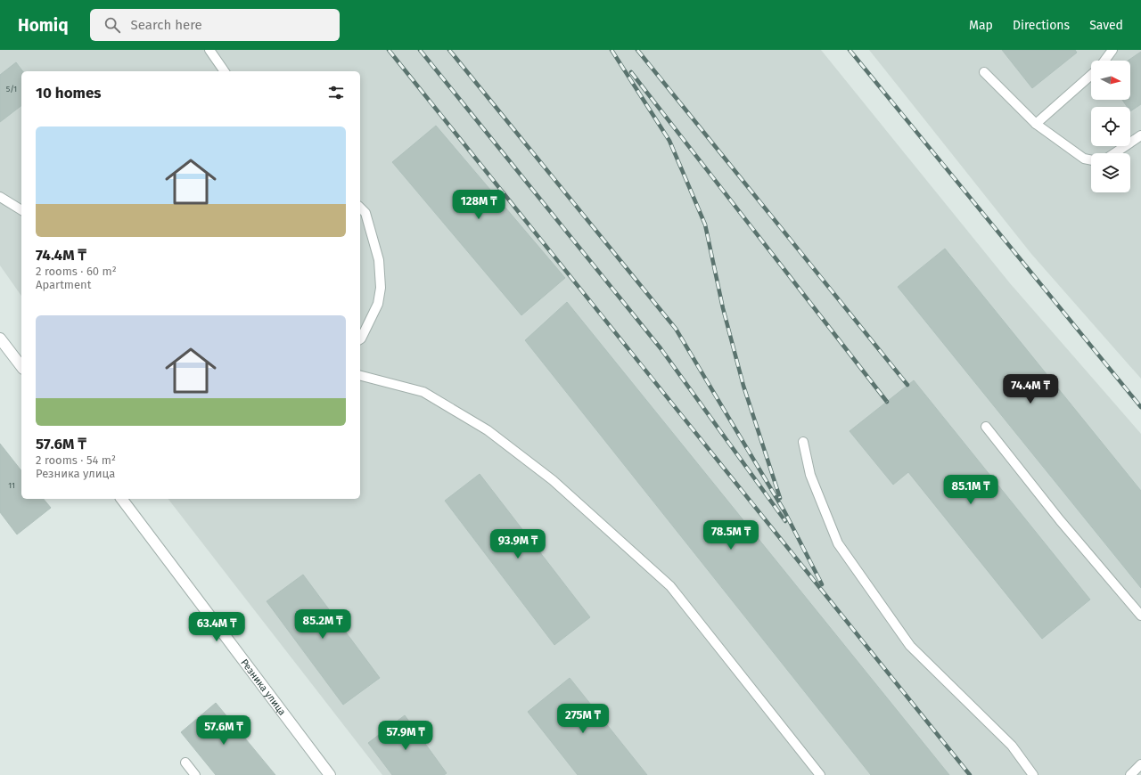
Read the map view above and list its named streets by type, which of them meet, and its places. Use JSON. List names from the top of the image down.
{
  "streets": {
    "street": ["Резника улица"]
  },
  "house_numbers": ["5/1", "11"],
  "north": "right",
  "page": {
    "header": "Homiq",
    "search": "Search here",
    "nav": ["Map", "Directions", "Saved"],
    "heading": "10 homes",
    "list": [
      {
        "name": "74.4M ₸",
        "note": "2 rooms · 60 m² · Apartment"
      },
      {
        "name": "57.6M ₸",
        "note": "2 rooms · 54 m² · Резника улица"
      }
    ],
    "price": [
      "128M ₸",
      "74.4M ₸",
      "85.1M ₸",
      "78.5M ₸",
      "93.9M ₸",
      "85.2M ₸",
      "63.4M ₸",
      "275M ₸",
      "57.6M ₸",
      "57.9M ₸"
    ]
  }
}
